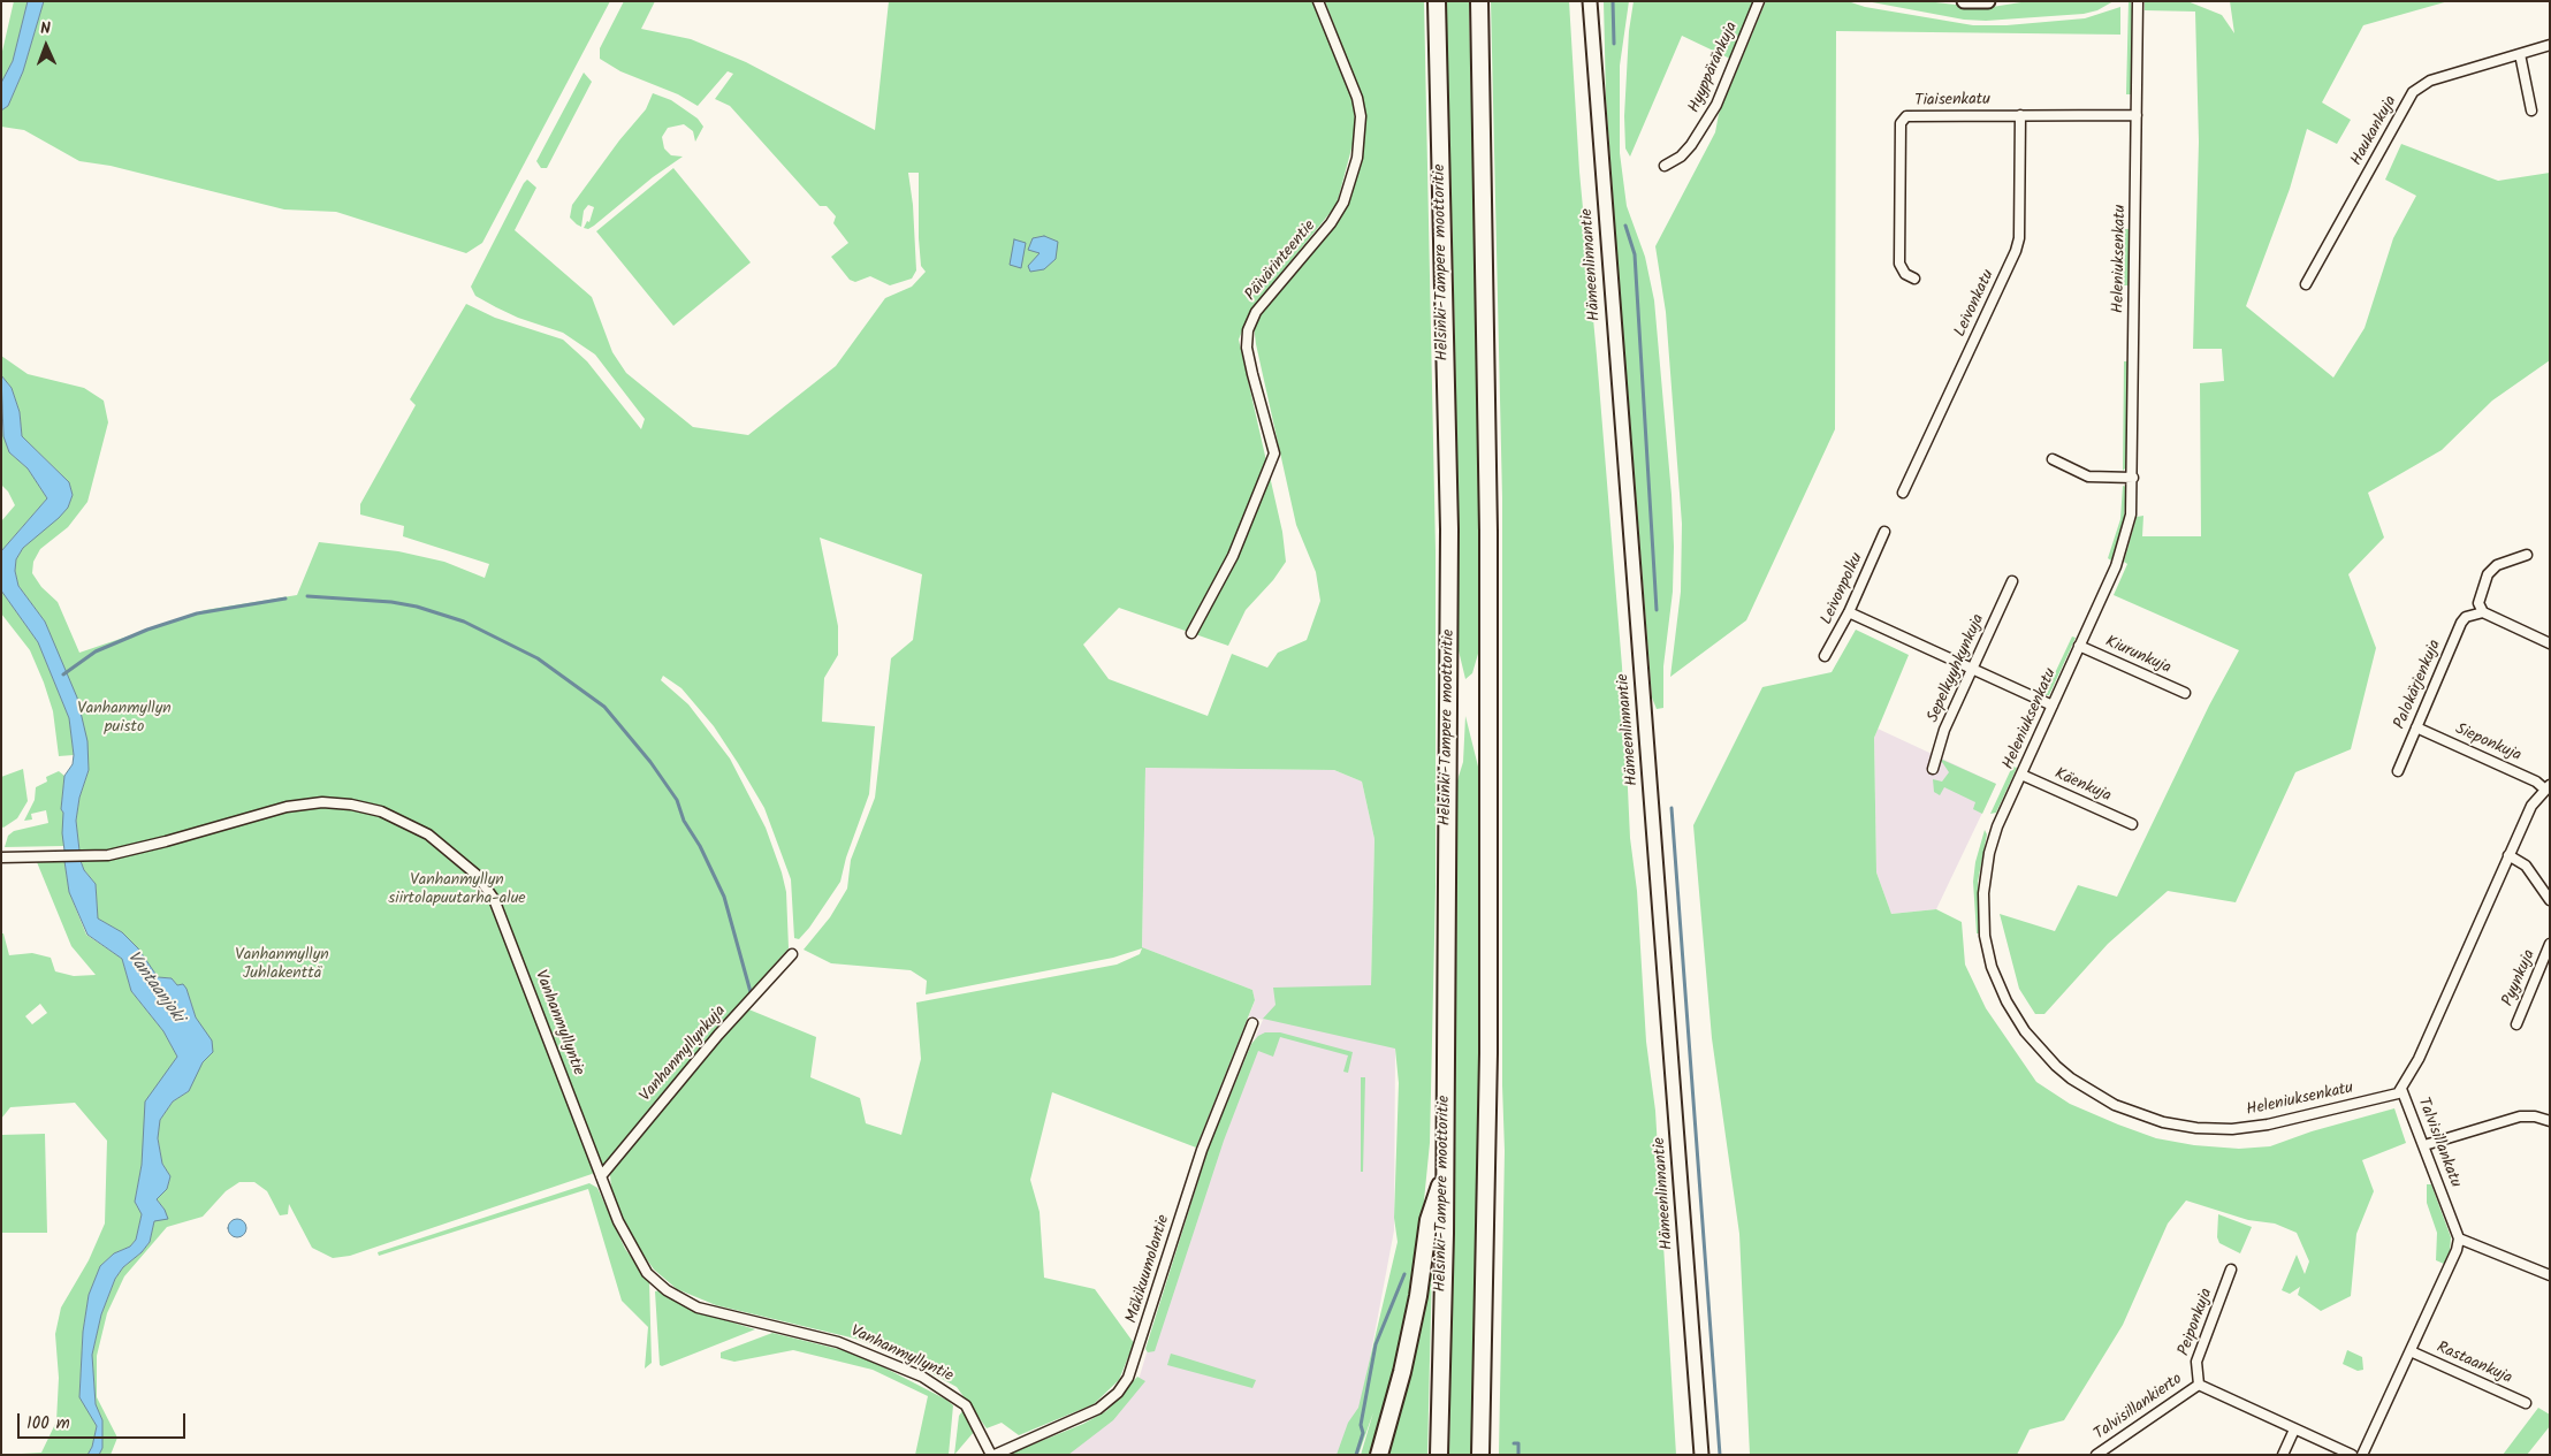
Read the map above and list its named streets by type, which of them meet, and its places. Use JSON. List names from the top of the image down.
{
  "streets": {
    "highway": ["Helsinki-Tampere moottoritie"],
    "main road": ["Hämeenlinnantie"],
    "street": [
      "Hyyppäränkuja",
      "Tiaisenkatu",
      "Haukankuja",
      "Heleniuksenkatu",
      "Päivärinteentie",
      "Leivonkatu",
      "Leivonpolku",
      "Kiurunkuja",
      "Sepelkyyhkynkuja",
      "Palokärjenkuja",
      "Sieponkuja",
      "Käenkuja",
      "Pyynkuja",
      "Vanhanmyllyntie",
      "Vanhanmyllynkuja",
      "Talvisillankatu",
      "Mäkikuumolantie",
      "Peiponkuja",
      "Rastaankuja",
      "Talvisillankierto"
    ]
  },
  "crossings": [
    ["Tiaisenkatu", "Heleniuksenkatu"],
    ["Tiaisenkatu", "Leivonkatu"],
    ["Heleniuksenkatu", "Kiurunkuja"],
    ["Heleniuksenkatu", "Käenkuja"],
    ["Heleniuksenkatu", "Talvisillankatu"],
    ["Palokärjenkuja", "Sieponkuja"],
    ["Sieponkuja", "Talvisillankatu"],
    ["Vanhanmyllyntie", "Vanhanmyllynkuja"],
    ["Vanhanmyllyntie", "Mäkikuumolantie"],
    ["Peiponkuja", "Talvisillankierto"]
  ],
  "water": ["Vantaanjoki"],
  "parks": ["Vanhanmyllyn puisto", "Vanhanmyllyn siirtolapuutarha-alue", "Vanhanmyllyn Juhlakenttä"],
  "scale_bar": "100 m",
  "north": "top"
}
